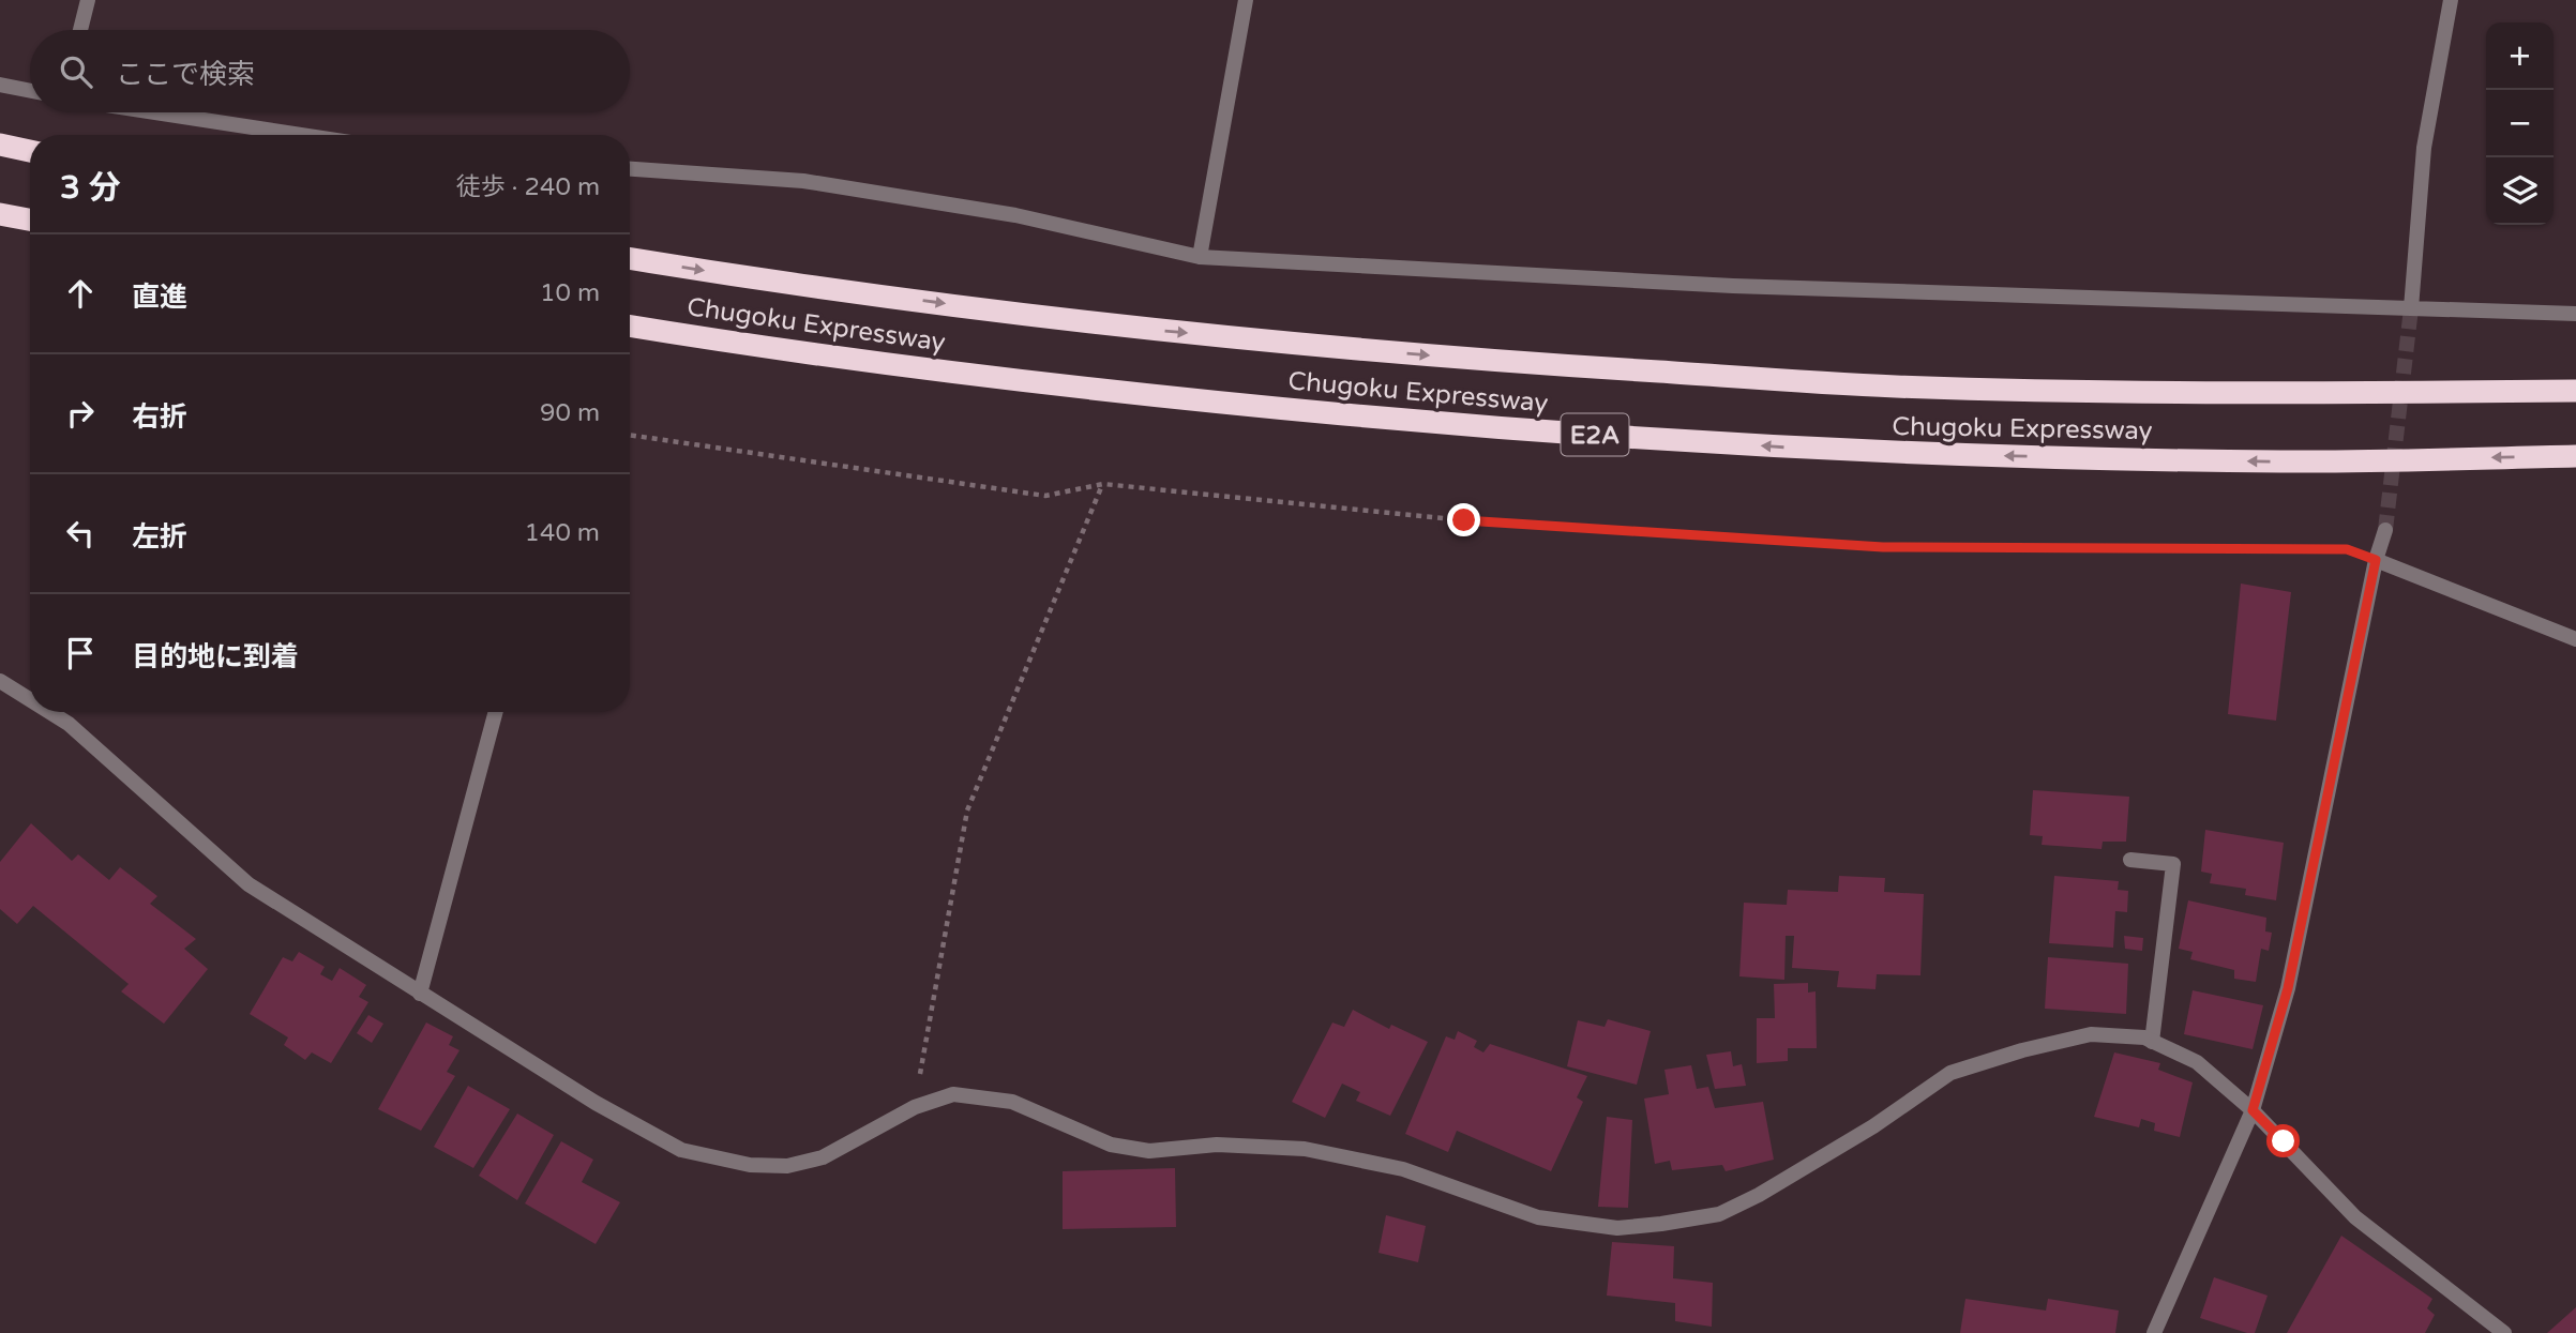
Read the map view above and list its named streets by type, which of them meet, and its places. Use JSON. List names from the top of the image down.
{
  "streets": {
    "highway": ["Chugoku Expressway", "E2A"]
  },
  "page": {
    "map_buttons": ["+", "−"],
    "search": "ここで検索",
    "heading": ["3 分", "徒歩 · 240 m"],
    "list": [
      ["直進", "10 m"],
      ["右折", "90 m"],
      ["左折", "140 m"],
      "目的地に到着"
    ]
  }
}
